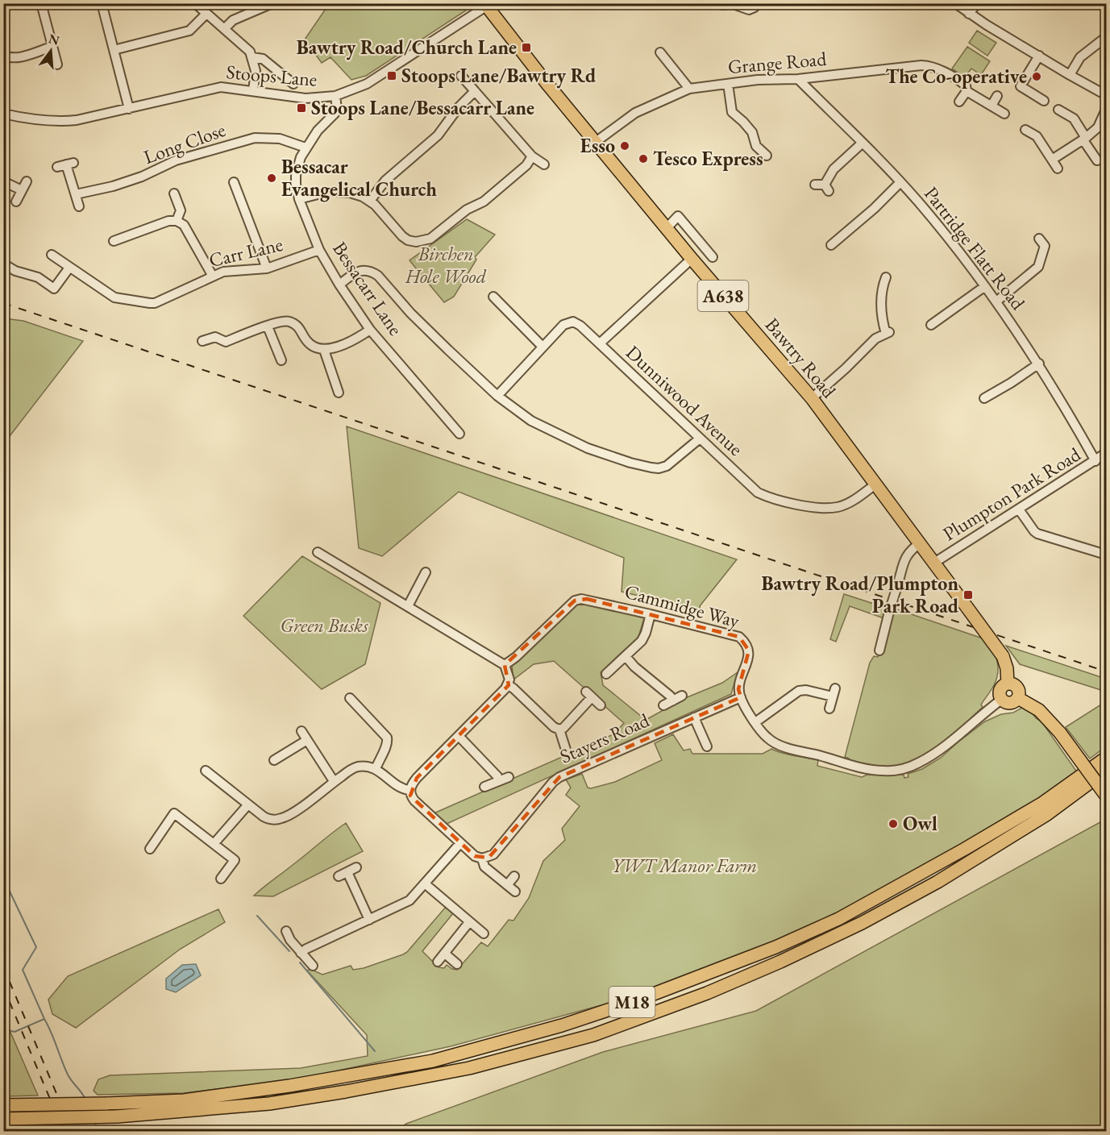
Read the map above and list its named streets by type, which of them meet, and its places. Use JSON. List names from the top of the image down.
{
  "streets": {
    "highway": ["A638", "Bawtry Road", "M18"],
    "street": [
      "Grange Road",
      "Stoops Lane",
      "Long Close",
      "Partridge Flatt Road",
      "Carr Lane",
      "Bessacarr Lane",
      "Dunniwood Avenue",
      "Plumpton Park Road",
      "Cammidge Way",
      "Stayers Road"
    ]
  },
  "crossings": [
    ["Grange Road", "Partridge Flatt Road"],
    ["Grange Road", "Bawtry Road"],
    ["Stoops Lane", "Bessacarr Lane"],
    ["Stoops Lane", "Bawtry Road"],
    ["Long Close", "Bessacarr Lane"],
    ["Partridge Flatt Road", "Plumpton Park Road"],
    ["Carr Lane", "Bessacarr Lane"],
    ["Bawtry Road", "Dunniwood Avenue"],
    ["Bawtry Road", "Plumpton Park Road"],
    ["Cammidge Way", "Stayers Road"]
  ],
  "parks": ["Birchen Hole Wood", "Green Busks", "YWT Manor Farm"],
  "places": {
    "transit": [
      "Bawtry Road/Church Lane",
      "Stoops Lane/Bawtry Rd",
      "Stoops Lane/Bessacarr Lane",
      "Bawtry Road/Plumpton Park Road"
    ],
    "other": [
      "The Co-operative",
      "Esso",
      "Tesco Express",
      "Bessacar Evangelical Church",
      "Owl"
    ]
  },
  "north": "top"
}
